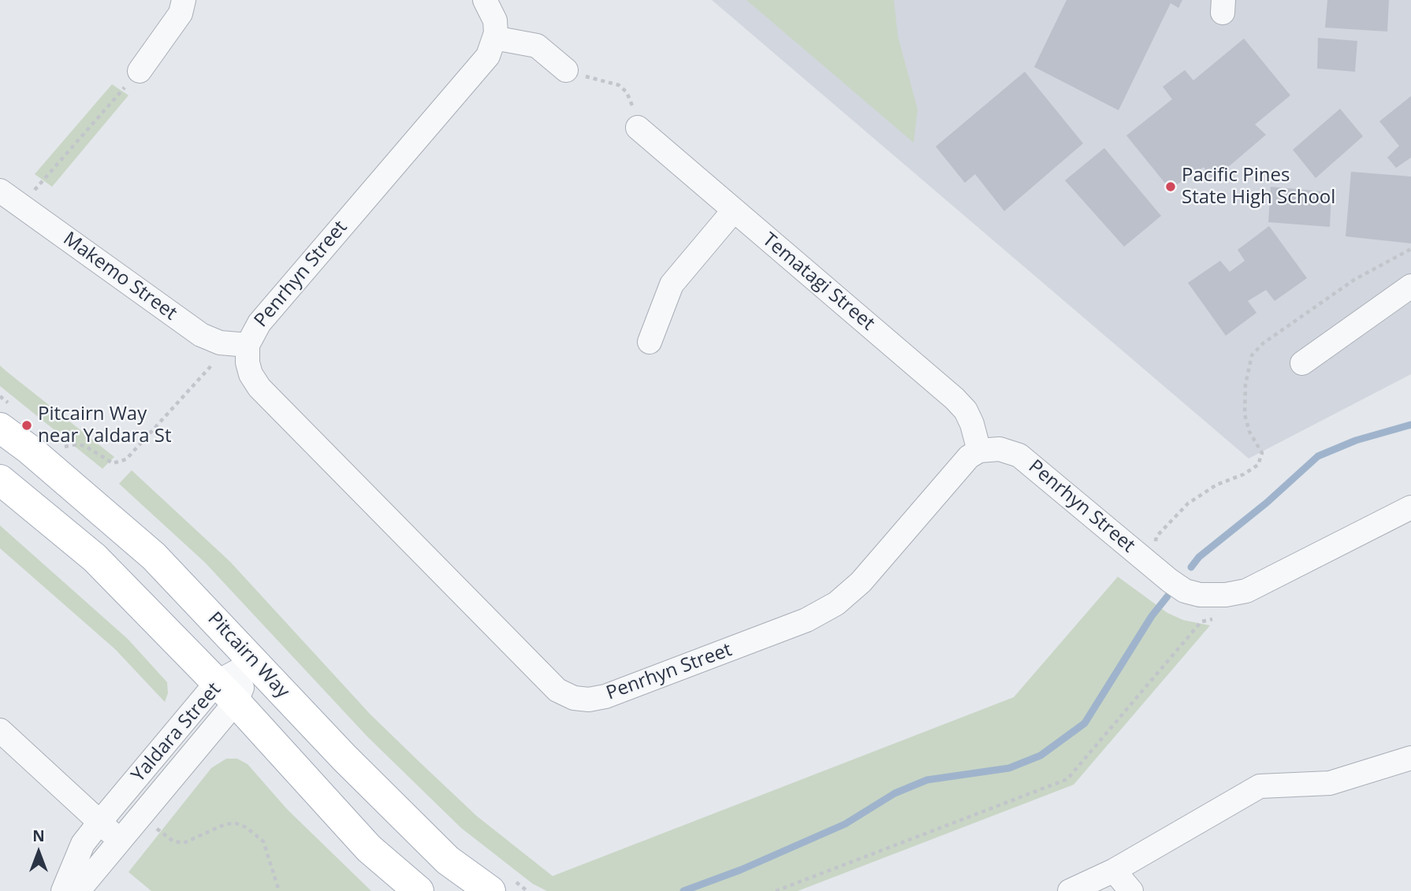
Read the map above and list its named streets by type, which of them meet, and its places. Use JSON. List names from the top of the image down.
{
  "streets": {
    "main road": ["Pitcairn Way"],
    "street": [
      "Penrhyn Street",
      "Makemo Street",
      "Tematagi Street",
      "Yaldara Street"
    ]
  },
  "crossings": [
    ["Penrhyn Street", "Makemo Street"],
    ["Penrhyn Street", "Tematagi Street"],
    ["Pitcairn Way", "Yaldara Street"]
  ],
  "places": ["Pacific Pines State High School", "Pitcairn Way near Yaldara St"],
  "north": "top"
}
